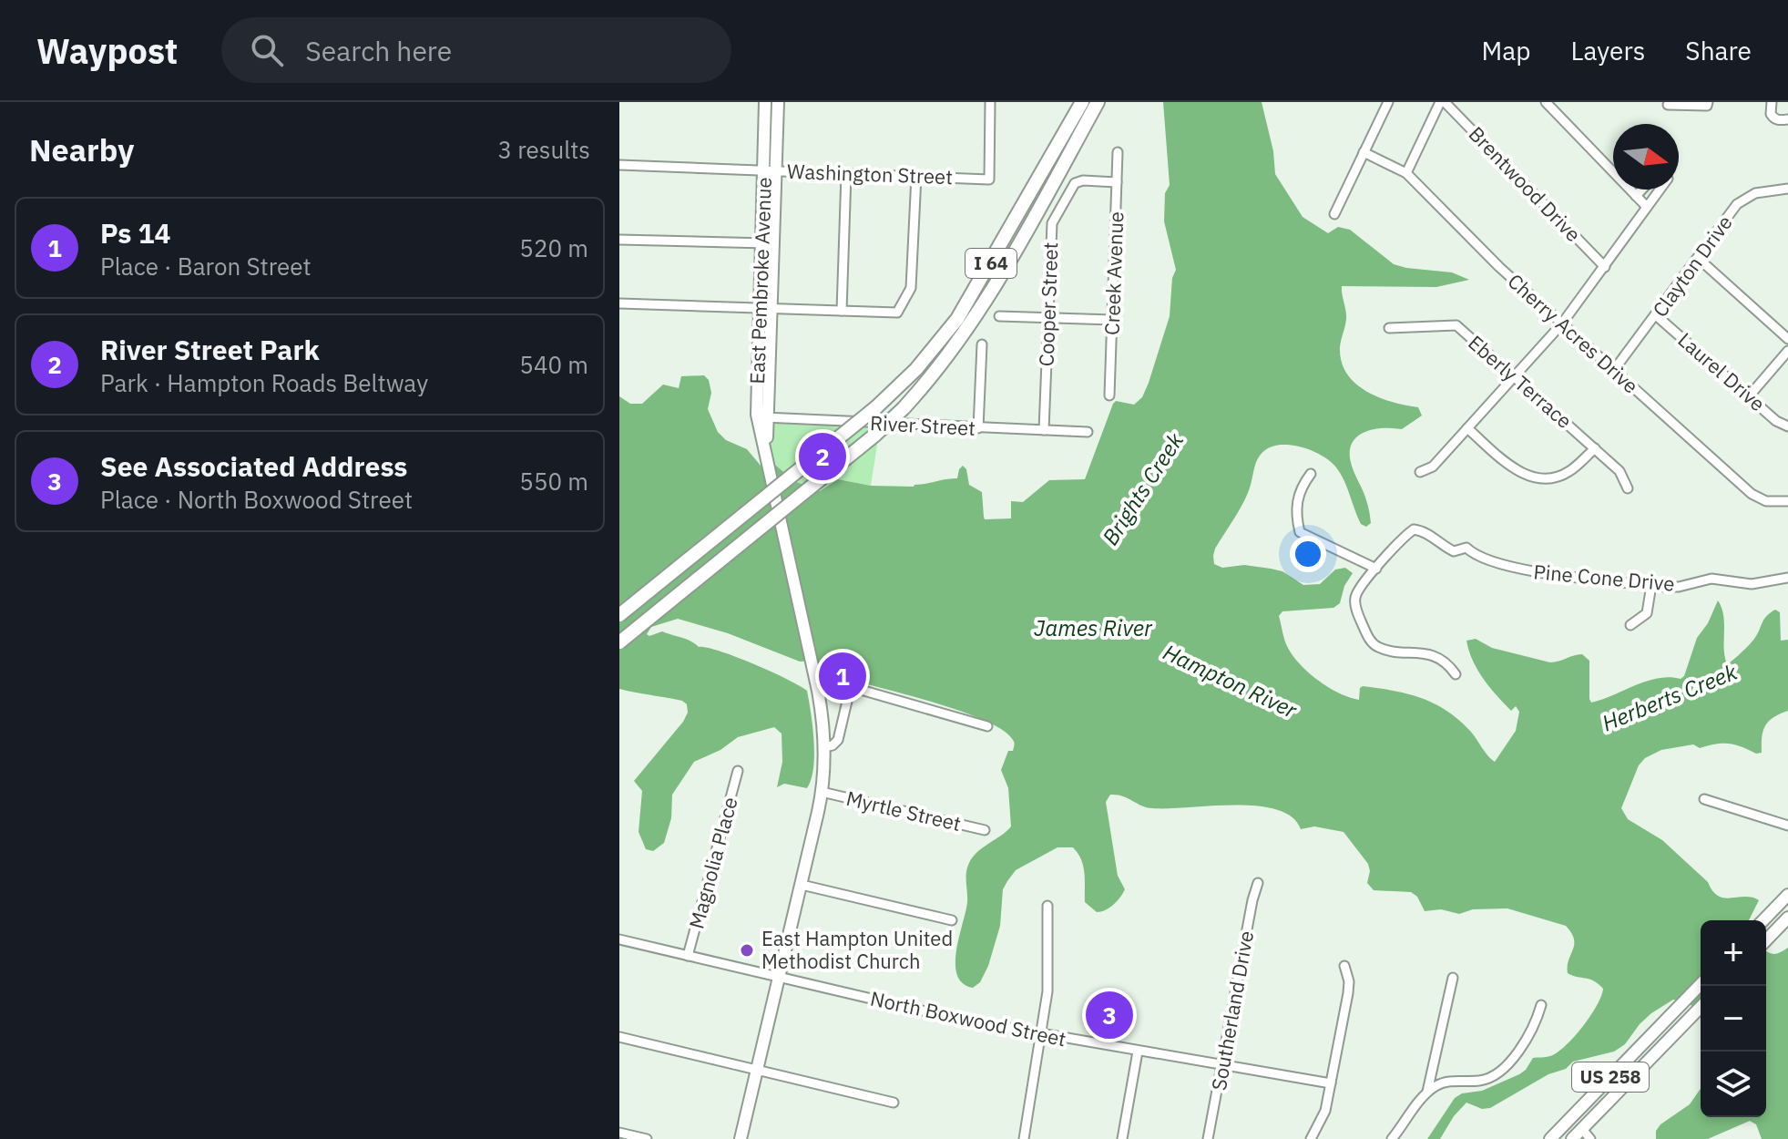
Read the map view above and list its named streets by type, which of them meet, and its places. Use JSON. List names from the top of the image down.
{
  "streets": {
    "highway": ["I 64"],
    "main road": ["East Pembroke Avenue", "US 258"],
    "street": [
      "Washington Street",
      "Brentwood Drive",
      "Clayton Drive",
      "Creek Avenue",
      "Cooper Street",
      "Cherry Acres Drive",
      "Laurel Drive",
      "Eberly Terrace",
      "River Street",
      "Pine Cone Drive",
      "Myrtle Street",
      "Magnolia Place",
      "Southerland Drive",
      "North Boxwood Street"
    ]
  },
  "crossings": [
    ["Washington Street", "East Pembroke Avenue"],
    ["Clayton Drive", "Cherry Acres Drive"],
    ["Clayton Drive", "Laurel Drive"],
    ["Creek Avenue", "Cooper Street"],
    ["East Pembroke Avenue", "River Street"],
    ["East Pembroke Avenue", "Myrtle Street"],
    ["East Pembroke Avenue", "North Boxwood Street"],
    ["Cooper Street", "River Street"],
    ["Magnolia Place", "North Boxwood Street"],
    ["Southerland Drive", "North Boxwood Street"]
  ],
  "water": [
    "Brights Creek",
    "James River",
    "Hampton River",
    "Herberts Creek"
  ],
  "places": ["East Hampton United Methodist Church"],
  "north": "right",
  "page": {
    "header": "Waypost",
    "search": "Search here",
    "nav": ["Map", "Layers", "Share"],
    "heading": ["Nearby", "3 results"],
    "list": [
      {
        "mark": "1",
        "name": "Ps 14",
        "note": "Place · Baron Street",
        "value": "520 m"
      },
      {
        "mark": "2",
        "name": "River Street Park",
        "note": "Park · Hampton Roads Beltway",
        "value": "540 m"
      },
      {
        "mark": "3",
        "name": "See Associated Address",
        "note": "Place · North Boxwood Street",
        "value": "550 m"
      }
    ],
    "pins": ["2", "1", "3"],
    "map_buttons": ["+", "−"]
  }
}
